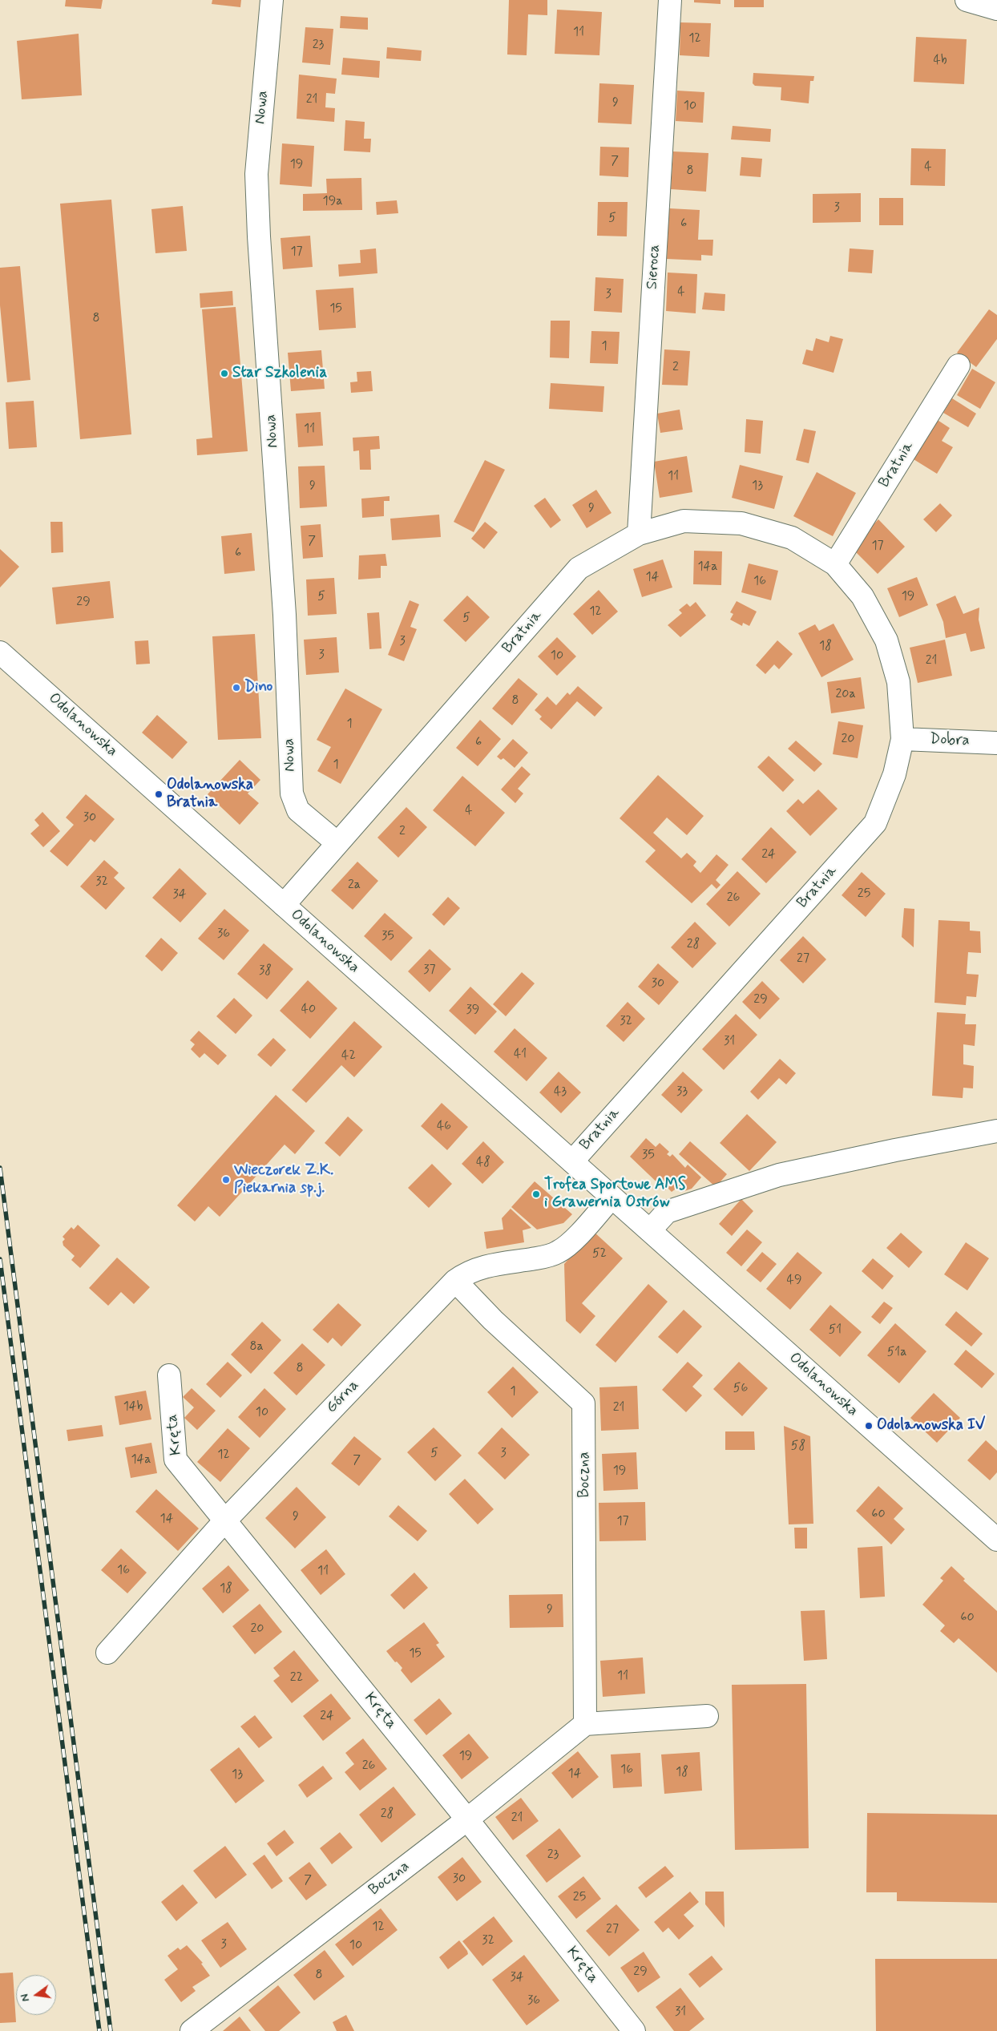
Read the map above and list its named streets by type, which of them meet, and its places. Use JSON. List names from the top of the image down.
{
  "streets": {
    "street": [
      "Nowa",
      "Sieroca",
      "Bratnia",
      "Odolanowska",
      "Dobra",
      "Górna",
      "Kręta",
      "Boczna"
    ]
  },
  "crossings": [
    ["Nowa", "Bratnia"],
    ["Sieroca", "Bratnia"],
    ["Bratnia", "Odolanowska"],
    ["Bratnia", "Dobra"],
    ["Odolanowska", "Górna"],
    ["Górna", "Kręta"],
    ["Górna", "Boczna"],
    ["Kręta", "Boczna"]
  ],
  "places": [
    "Star Szkolenia",
    "Dino",
    "Odolanowska Bratnia",
    "Wieczorek Z.K. Piekarnia sp.j.",
    "Trofea Sportowe AMS i Grawernia Ostrów",
    "Odolanowska IV"
  ],
  "house_numbers": [
    "11",
    "12",
    "23",
    "4b",
    "21",
    "9",
    "10",
    "7",
    "19",
    "4",
    "8",
    "19a",
    "3",
    "5",
    "6",
    "17",
    "4",
    "3",
    "15",
    "8",
    "1",
    "2",
    "11",
    "11",
    "9",
    "13",
    "9",
    "7",
    "17",
    "6",
    "14a",
    "14",
    "16",
    "5",
    "19",
    "29",
    "12",
    "5",
    "3",
    "18",
    "3",
    "10",
    "21",
    "20a",
    "8",
    "1",
    "20",
    "6",
    "1",
    "4",
    "30",
    "2",
    "24",
    "32",
    "2a",
    "25",
    "34",
    "26",
    "36",
    "35",
    "28",
    "27",
    "37",
    "38",
    "30",
    "29",
    "40",
    "39",
    "32",
    "31",
    "41",
    "42",
    "43",
    "33",
    "46",
    "35",
    "48",
    "52",
    "49",
    "51",
    "8a",
    "51a",
    "8",
    "56",
    "1",
    "14b",
    "21",
    "10",
    "58",
    "5",
    "3",
    "12",
    "14a",
    "7",
    "19",
    "60",
    "9",
    "14",
    "17",
    "16",
    "11",
    "18",
    "9",
    "60",
    "20",
    "15",
    "11",
    "22",
    "24",
    "19",
    "26",
    "16",
    "18",
    "14",
    "13",
    "28",
    "21",
    "23",
    "30",
    "7",
    "25",
    "12",
    "27",
    "32",
    "3",
    "10",
    "29",
    "8",
    "34",
    "36",
    "31"
  ],
  "north": "left"
}
